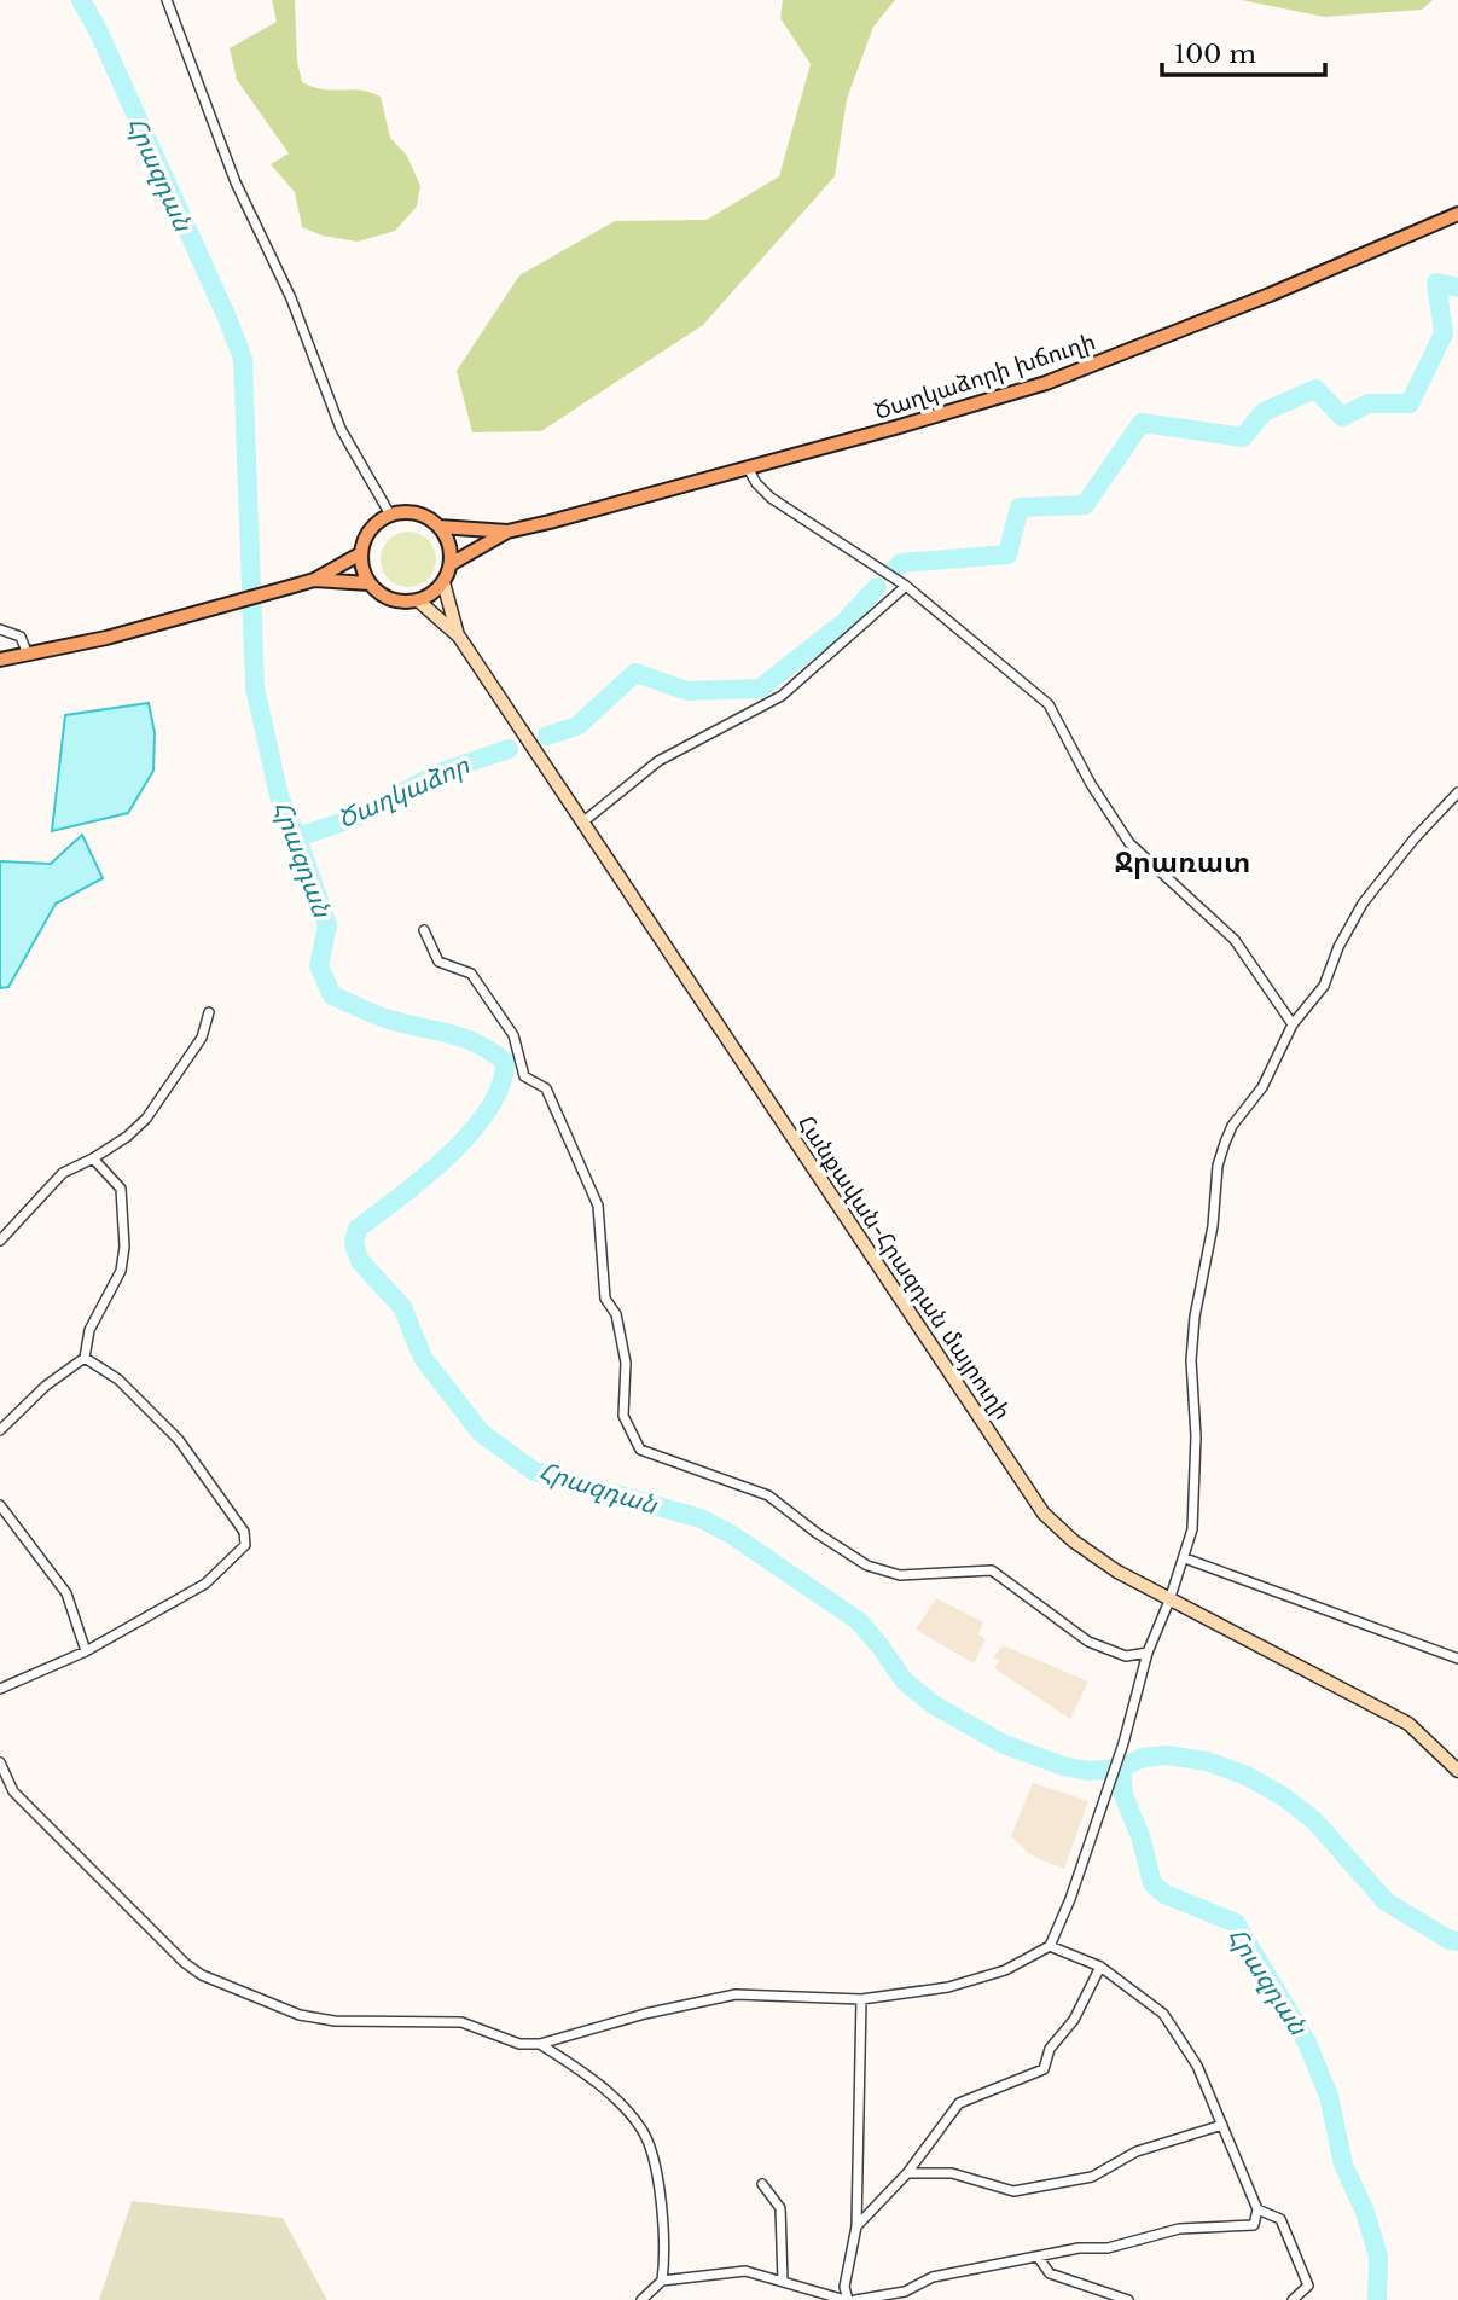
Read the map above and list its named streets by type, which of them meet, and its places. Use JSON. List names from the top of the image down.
{
  "streets": {
    "main road": ["Ծաղկաձորի խճուղի", "Հանքավան-Հրազդան մայրուղի"]
  },
  "crossings": [
    ["Ծաղկաձորի խճուղի", "Հանքավան-Հրազդան մայրուղի"]
  ],
  "districts": ["Ջրառատ"],
  "water": ["Հրազդան", "Ծաղկաձոր"],
  "scale_bar": "100 m"
}
